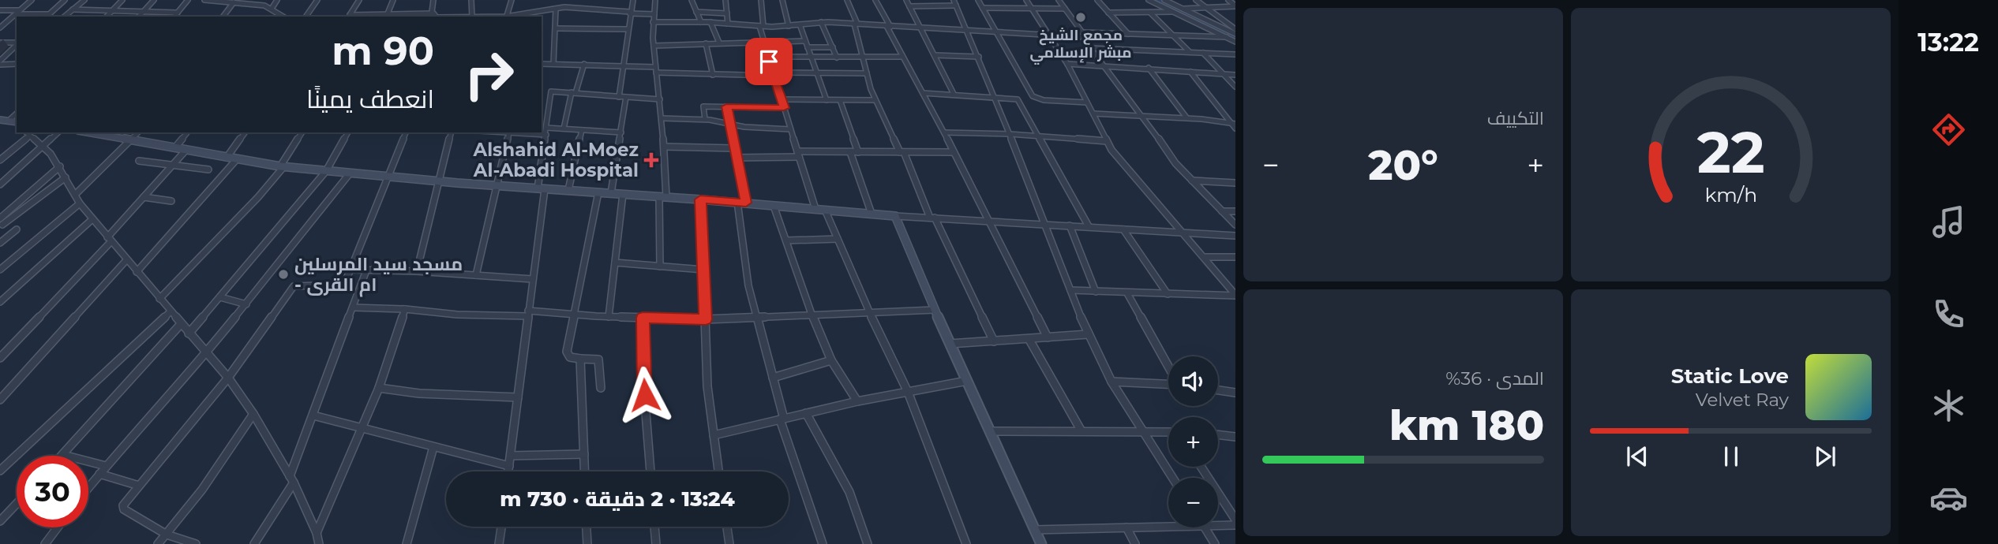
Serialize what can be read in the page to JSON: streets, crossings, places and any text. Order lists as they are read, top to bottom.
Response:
{
  "places": {
    "other": ["مجمع الشيخ مبشر الإسلامي", "مسجد سيد المرسلين - ام القرى"],
    "health": ["Alshahid Al-Moez Al-Abadi Hospital"]
  },
  "page": {
    "tabs": "13:22",
    "tile": [
      "التكييف",
      ["المدى · 36%", "180 km"]
    ],
    "turn": ["90 m", "انعطف يمينًا"],
    "heat": ["−", "20°", "+"],
    "song": ["Static Love", "Velvet Ray"],
    "map_buttons": ["+", "−"],
    "limit": "30",
    "trip": "13:24 · 2 دقيقة · 730 m",
    "gauge": ["22", "km/h"]
  }
}
